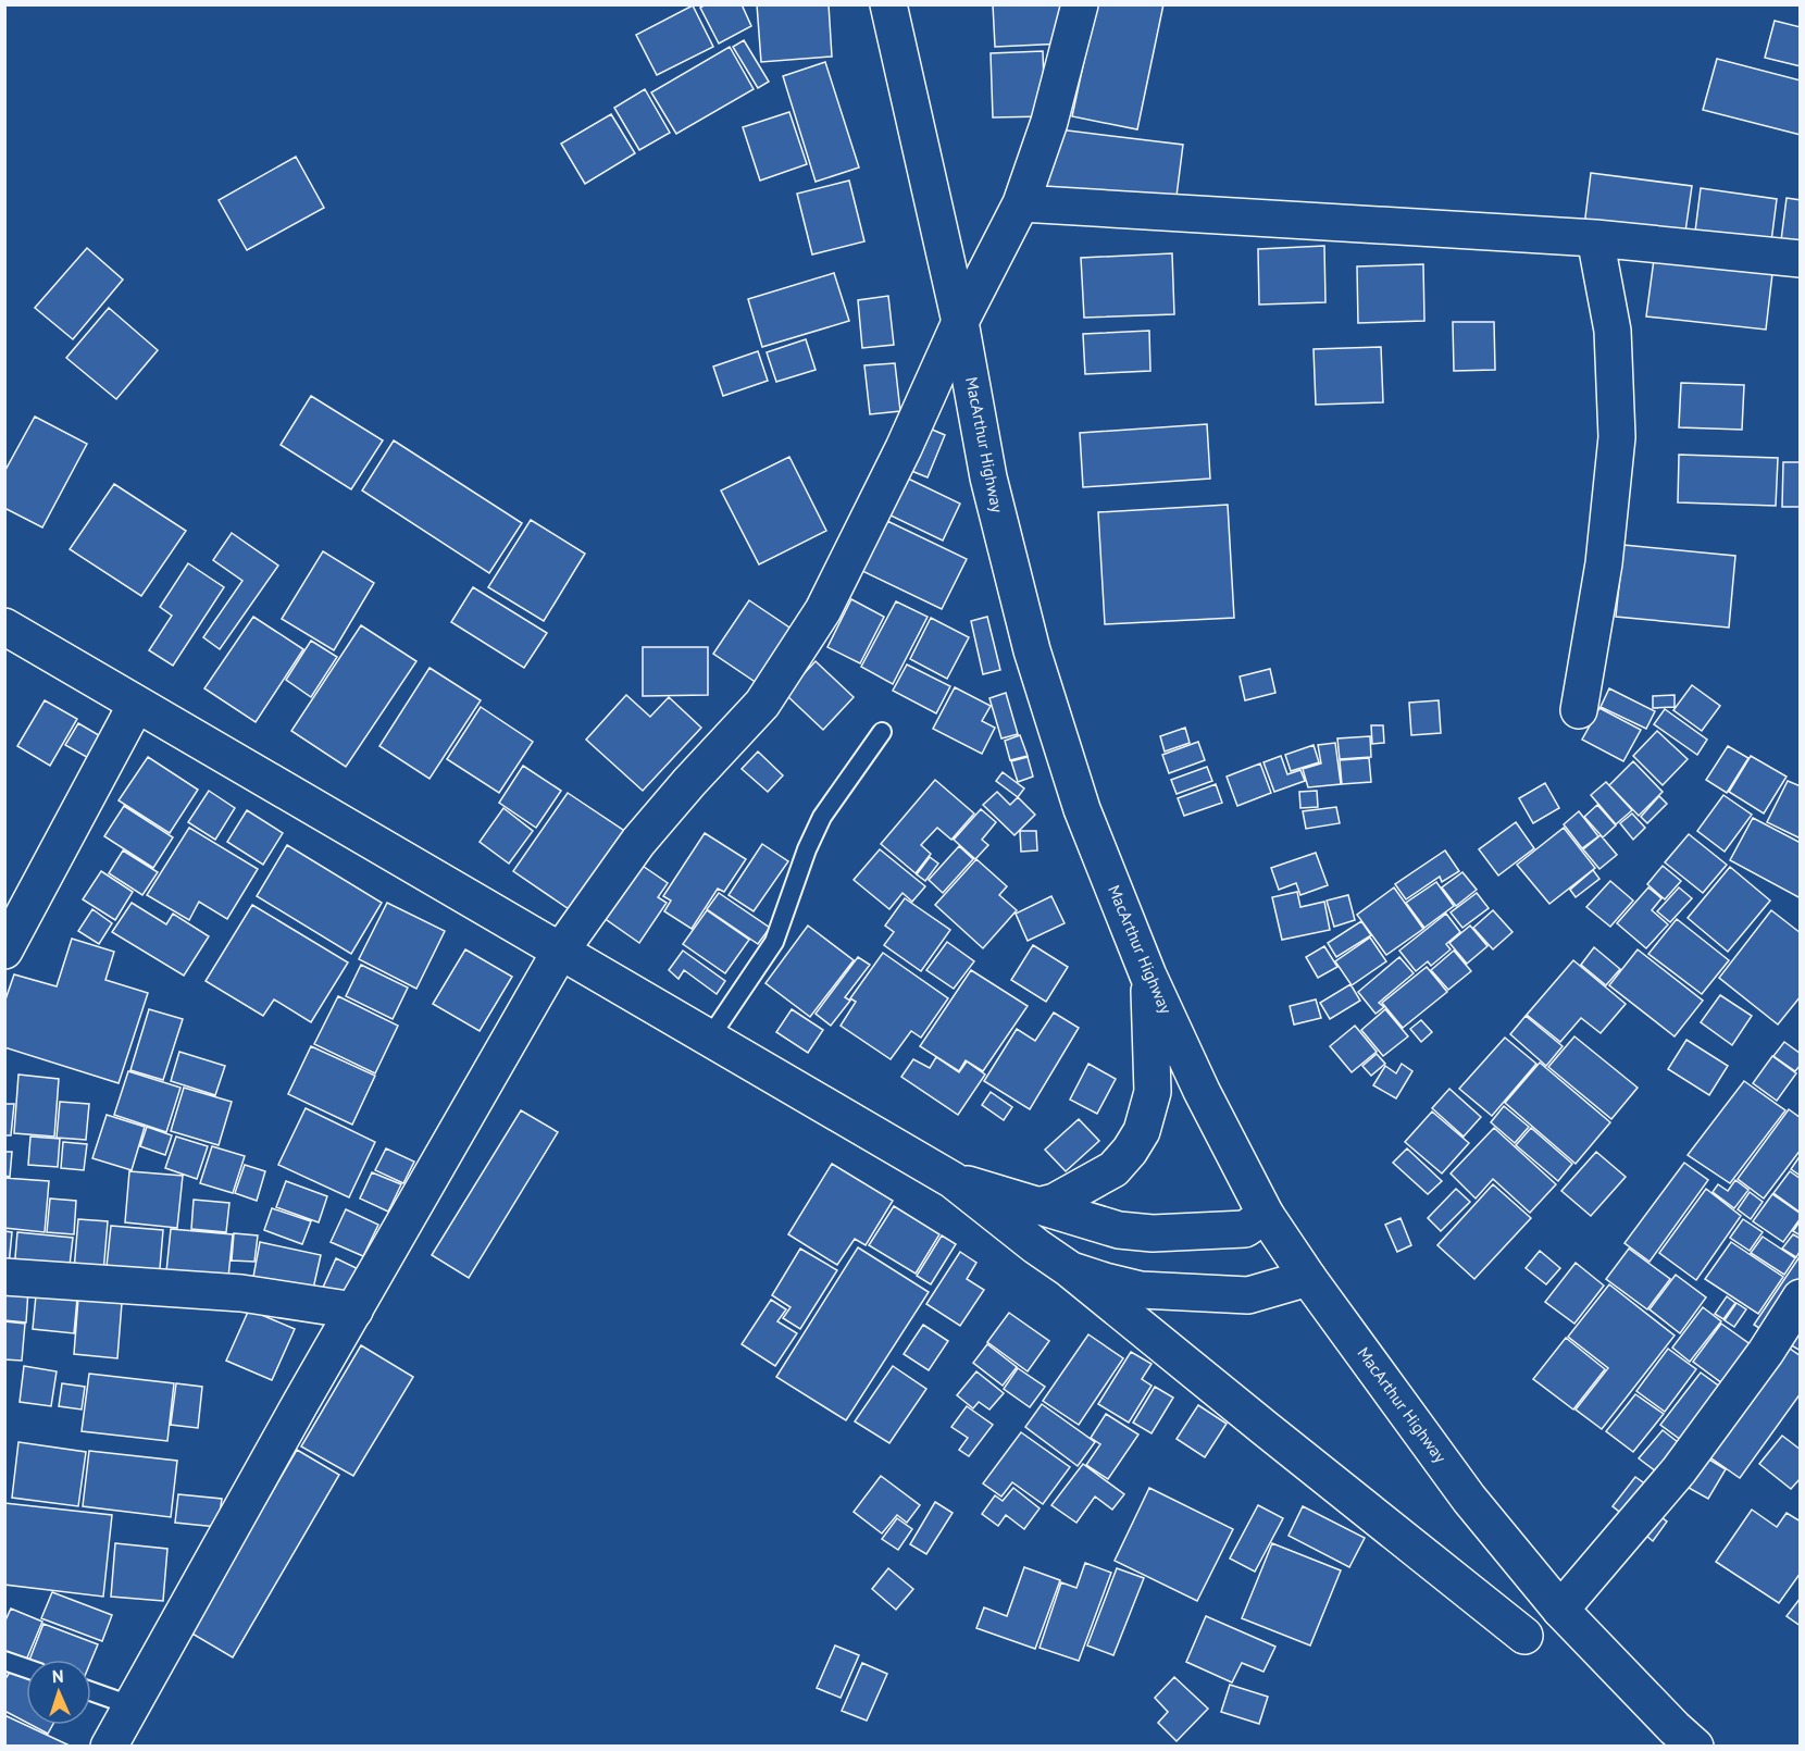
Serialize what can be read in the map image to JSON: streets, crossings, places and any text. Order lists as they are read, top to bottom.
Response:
{
  "streets": {
    "main road": ["MacArthur Highway"]
  },
  "north": "top"
}
